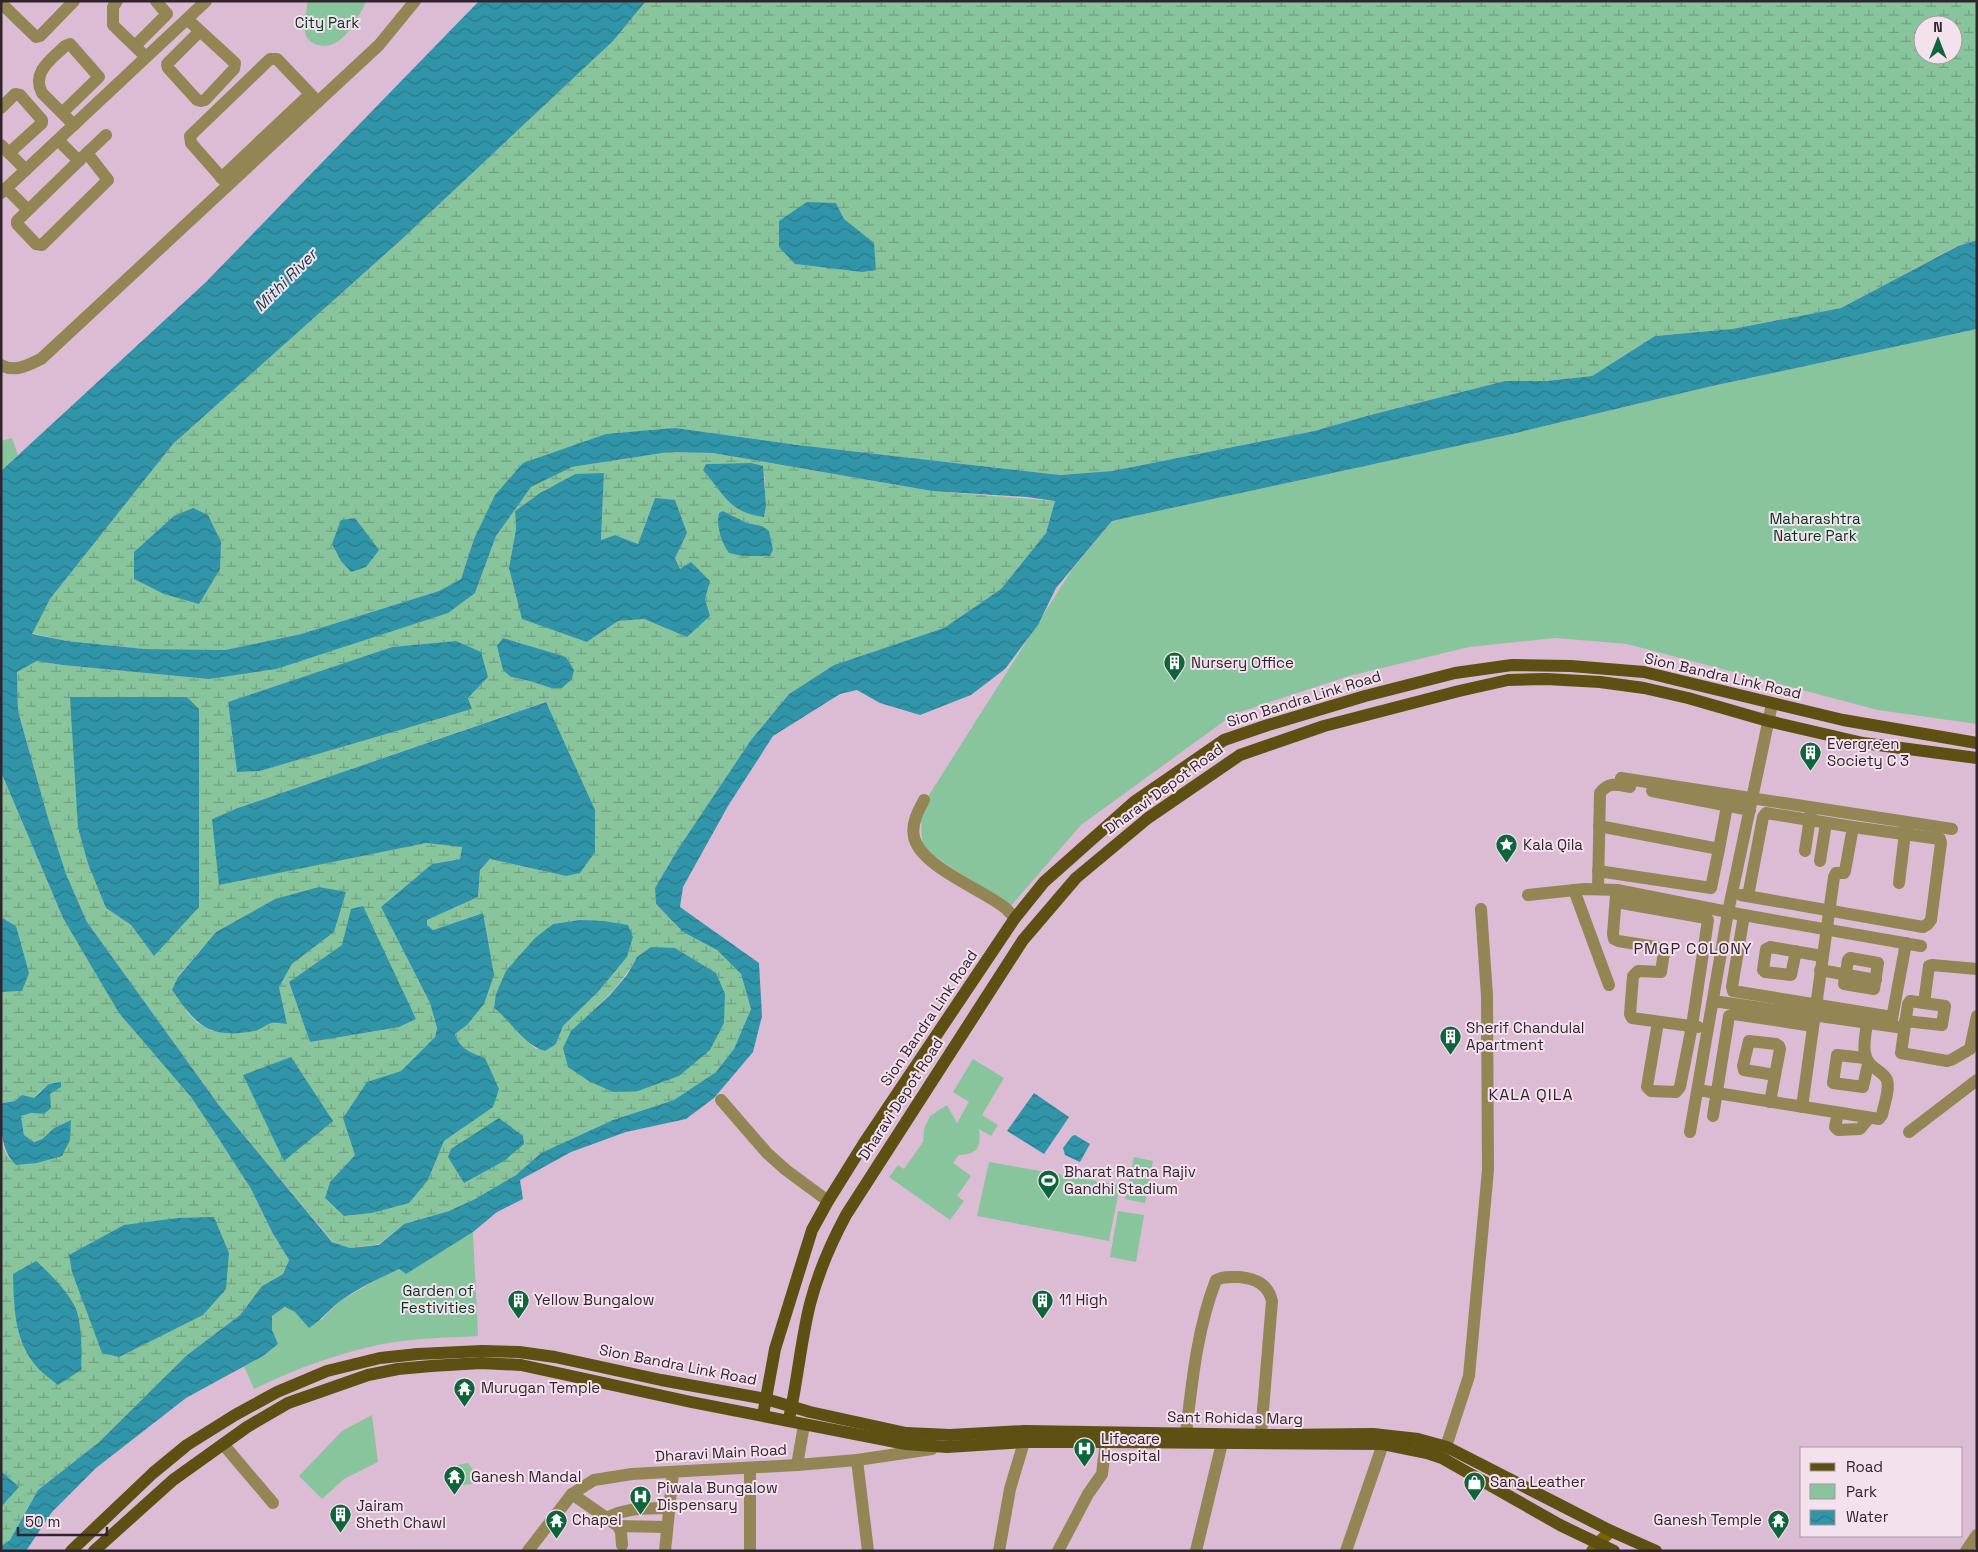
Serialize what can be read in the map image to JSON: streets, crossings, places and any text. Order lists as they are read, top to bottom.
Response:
{
  "streets": {
    "main road": ["Sion Bandra Link Road", "Dharavi Depot Road", "Sant Rohidas Marg"],
    "street": ["Dharavi Main Road"]
  },
  "crossings": [
    ["Sion Bandra Link Road", "Dharavi Depot Road"],
    ["Sion Bandra Link Road", "Sant Rohidas Marg"],
    ["Dharavi Depot Road", "Sant Rohidas Marg"],
    ["Sant Rohidas Marg", "Dharavi Main Road"]
  ],
  "districts": ["PMGP COLONY", "KALA QILA"],
  "water": ["Mithi River"],
  "parks": ["City Park", "Maharashtra Nature Park", "Garden of Festivities"],
  "places": {
    "building": [
      "Nursery Office",
      "Evergreen Society C 3",
      "Sherif Chandulal Apartment",
      "Yellow Bungalow",
      "11 High",
      "Jairam Sheth Chawl"
    ],
    "place": ["Kala Qila"],
    "sports": ["Bharat Ratna Rajiv Gandhi Stadium"],
    "temple": [
      "Murugan Temple",
      "Ganesh Mandal",
      "Chapel",
      "Ganesh Temple"
    ],
    "hospital": ["Lifecare Hospital", "Piwala Bungalow Dispensary"],
    "shop": ["Sana Leather"]
  },
  "legend": ["Road", "Park", "Water"],
  "scale_bar": "50 m",
  "north": "top"
}
